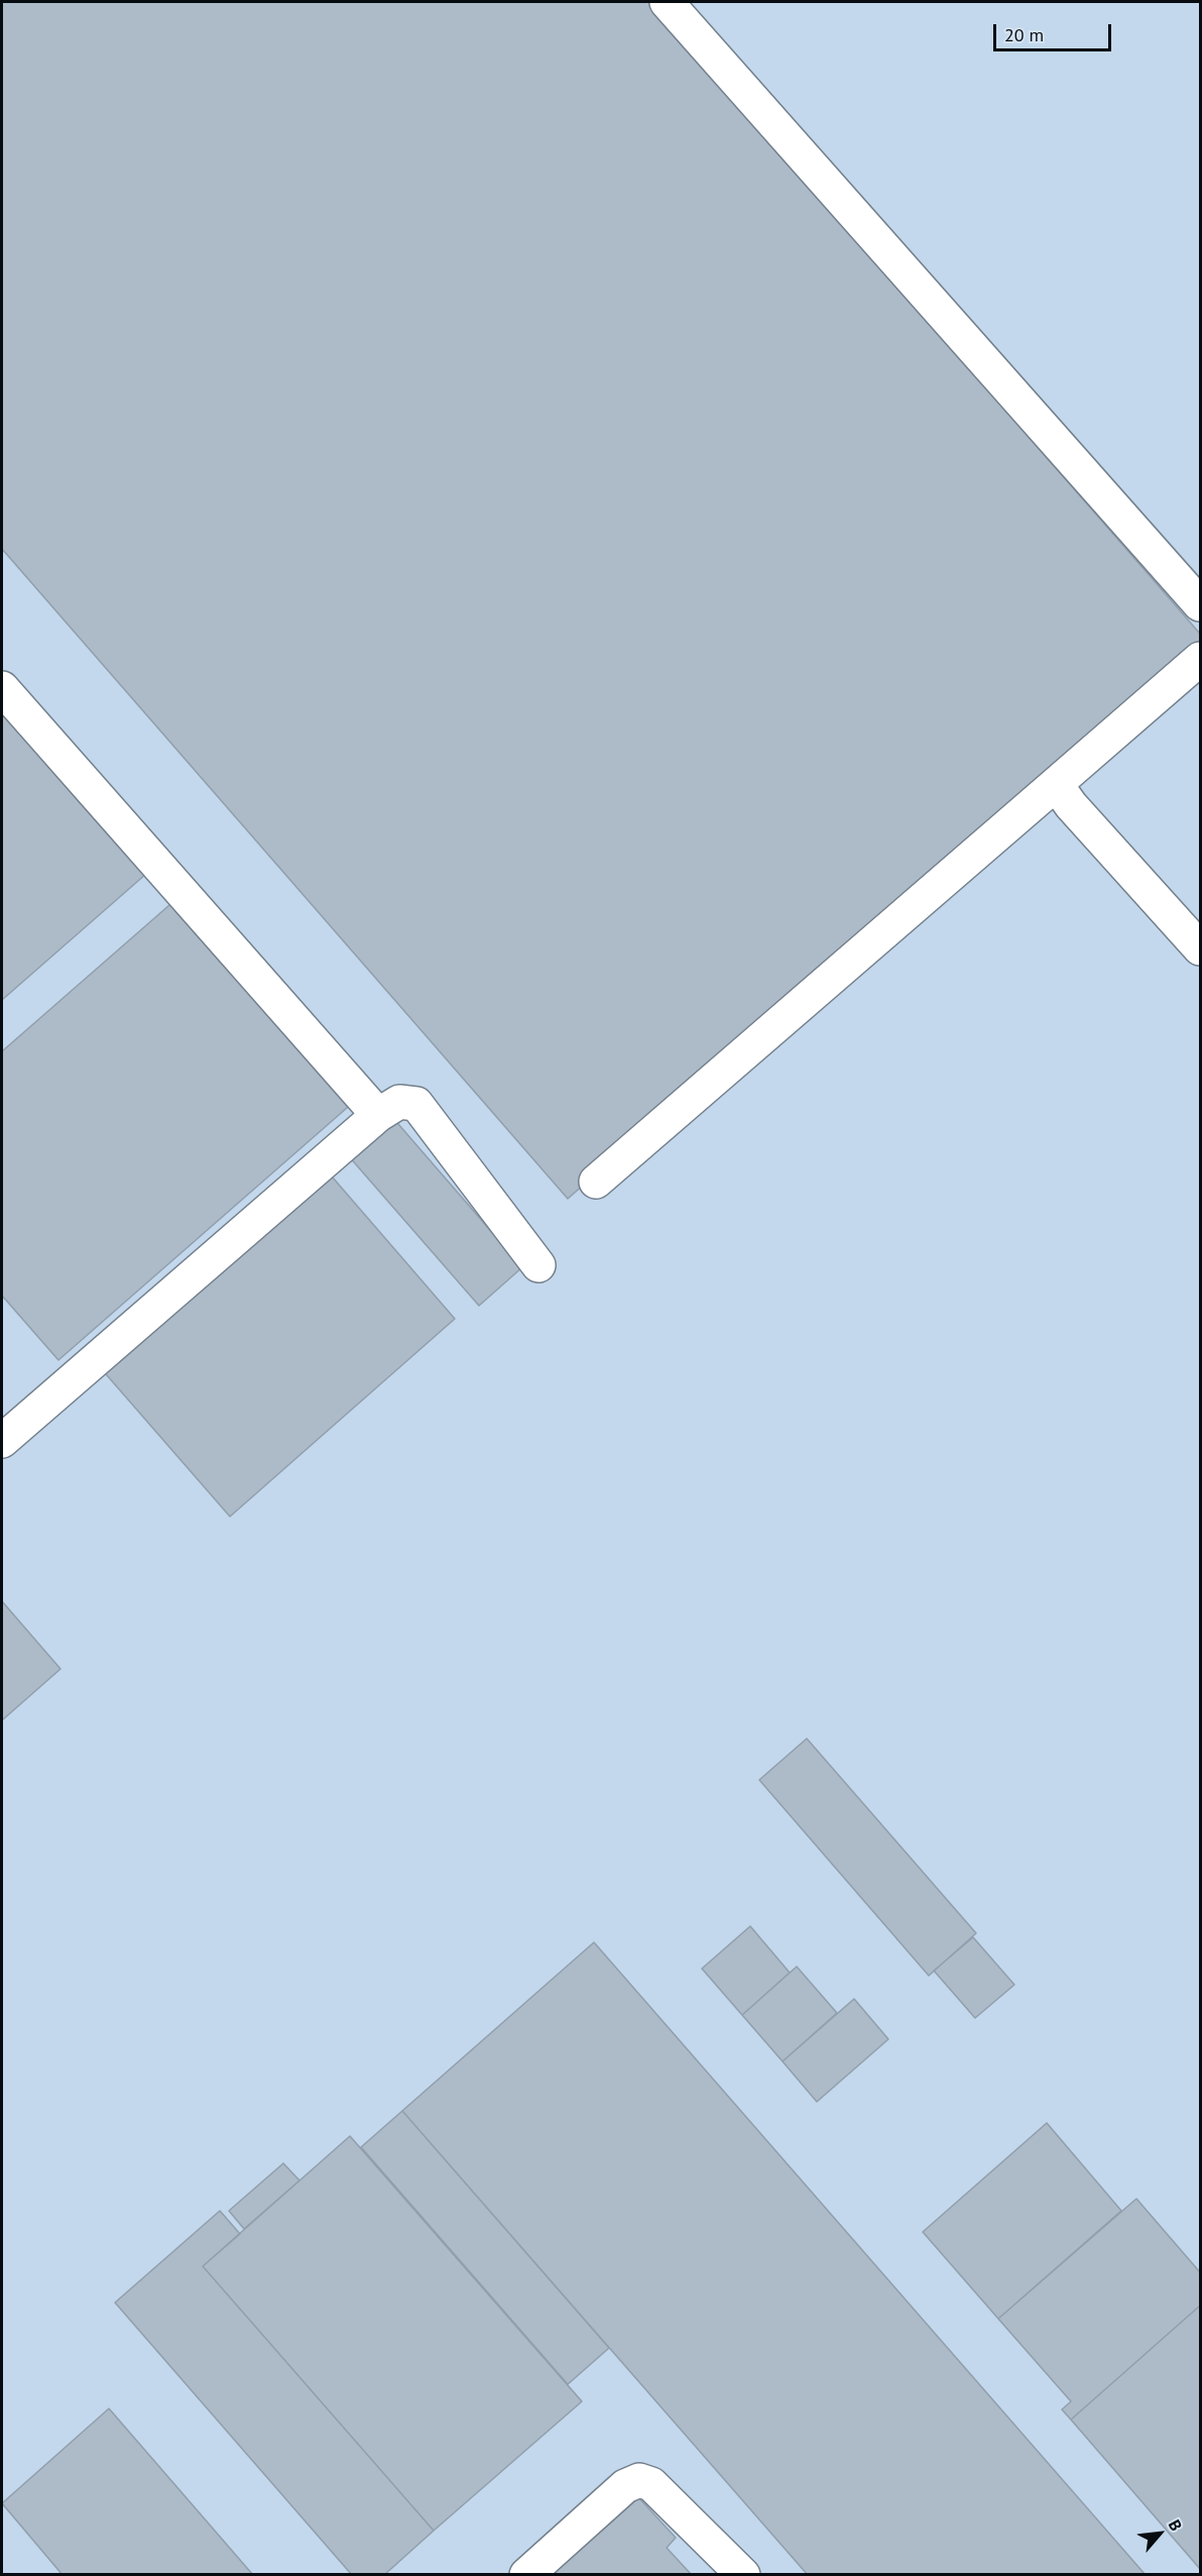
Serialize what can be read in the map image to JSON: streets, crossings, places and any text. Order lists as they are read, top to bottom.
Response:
{
  "scale_bar": "20 m",
  "north": "top right"
}
